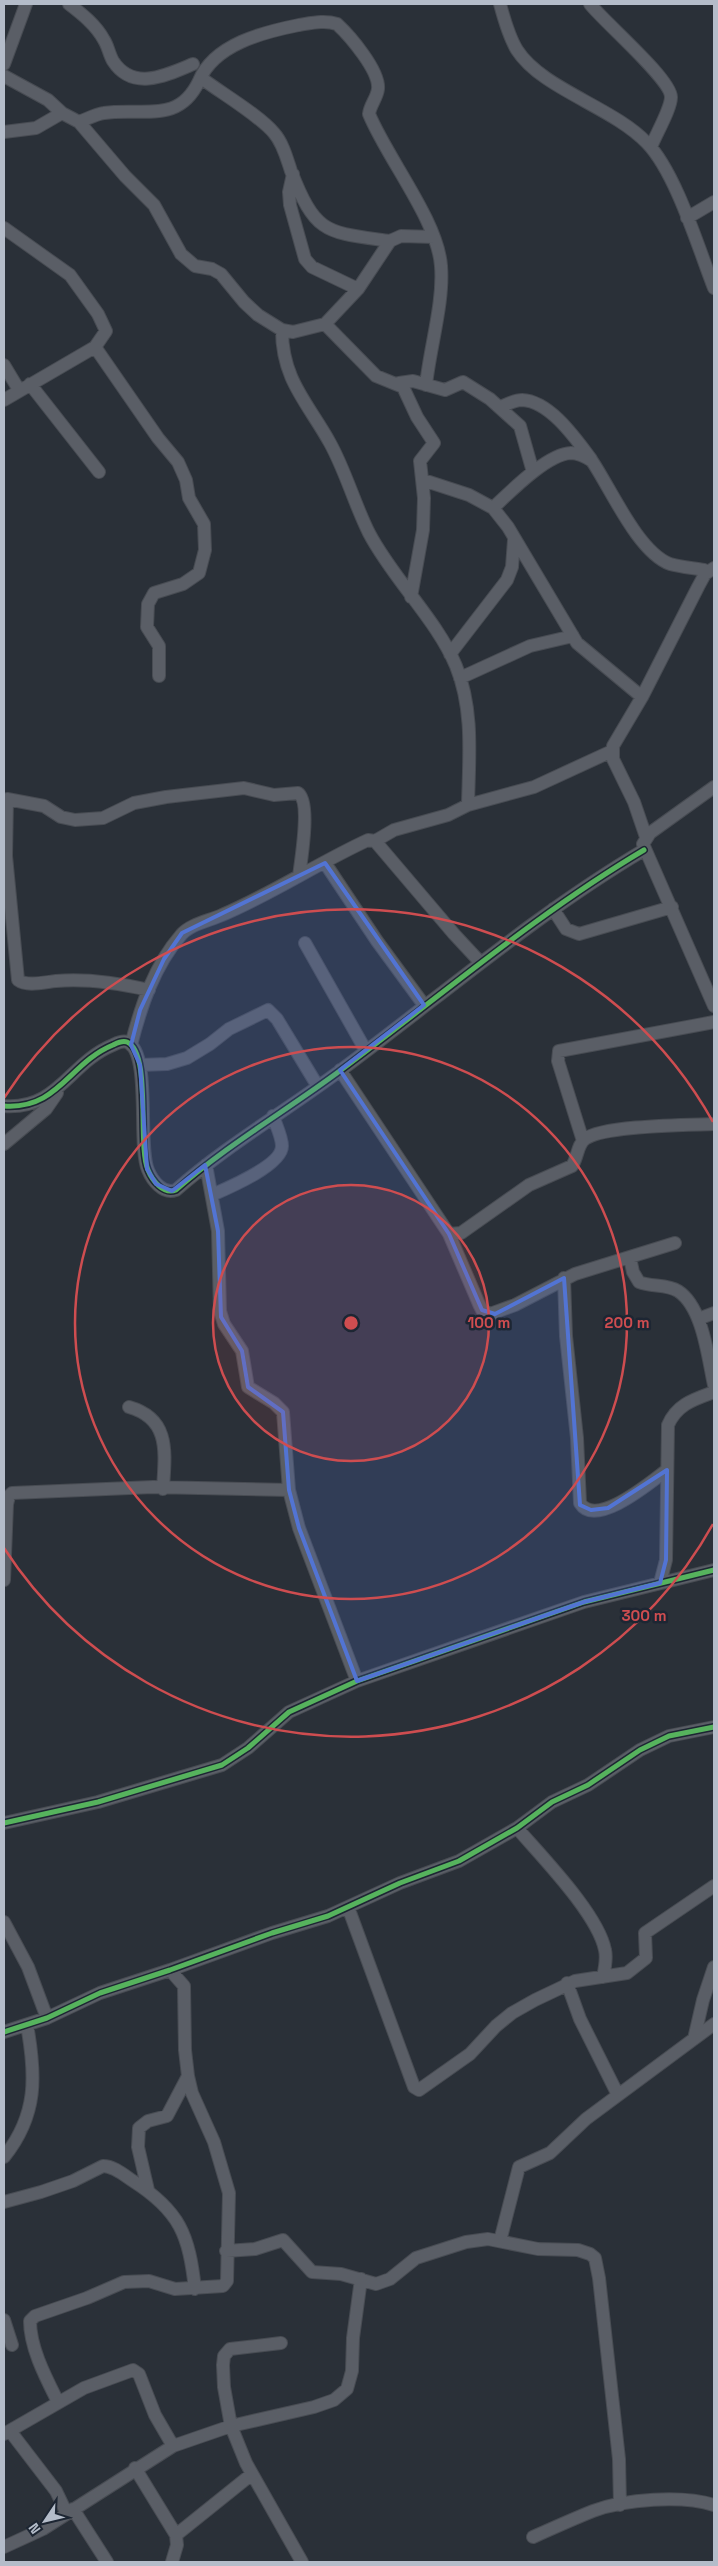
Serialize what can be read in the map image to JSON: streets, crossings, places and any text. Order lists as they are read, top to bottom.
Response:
{
  "north": "bottom left",
  "rings": ["100 m", "200 m", "300 m"]
}
